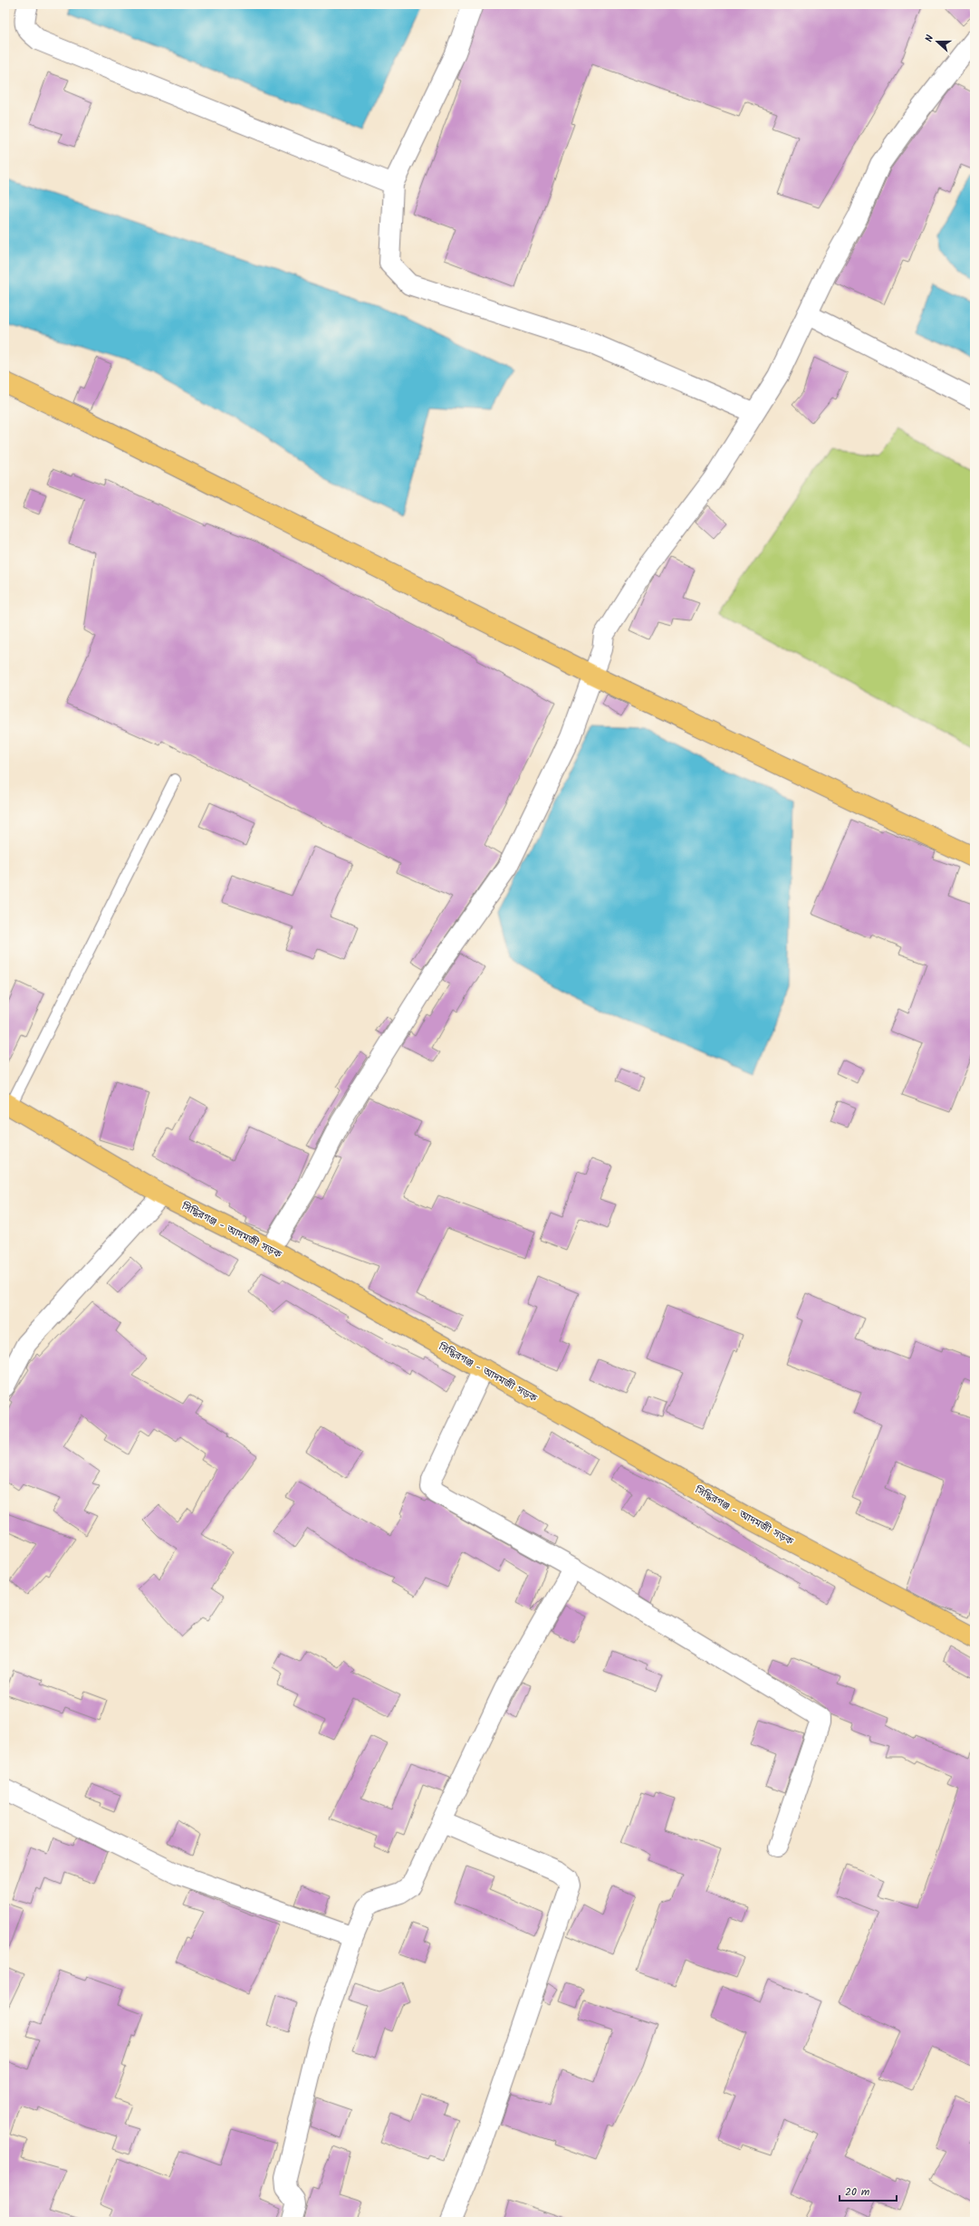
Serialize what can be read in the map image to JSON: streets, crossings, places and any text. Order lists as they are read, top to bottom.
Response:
{
  "streets": {
    "main road": ["সিদ্ধিরগঞ্জ - আদমজী সড়ক"]
  },
  "scale_bar": "20 m",
  "north": "left"
}
